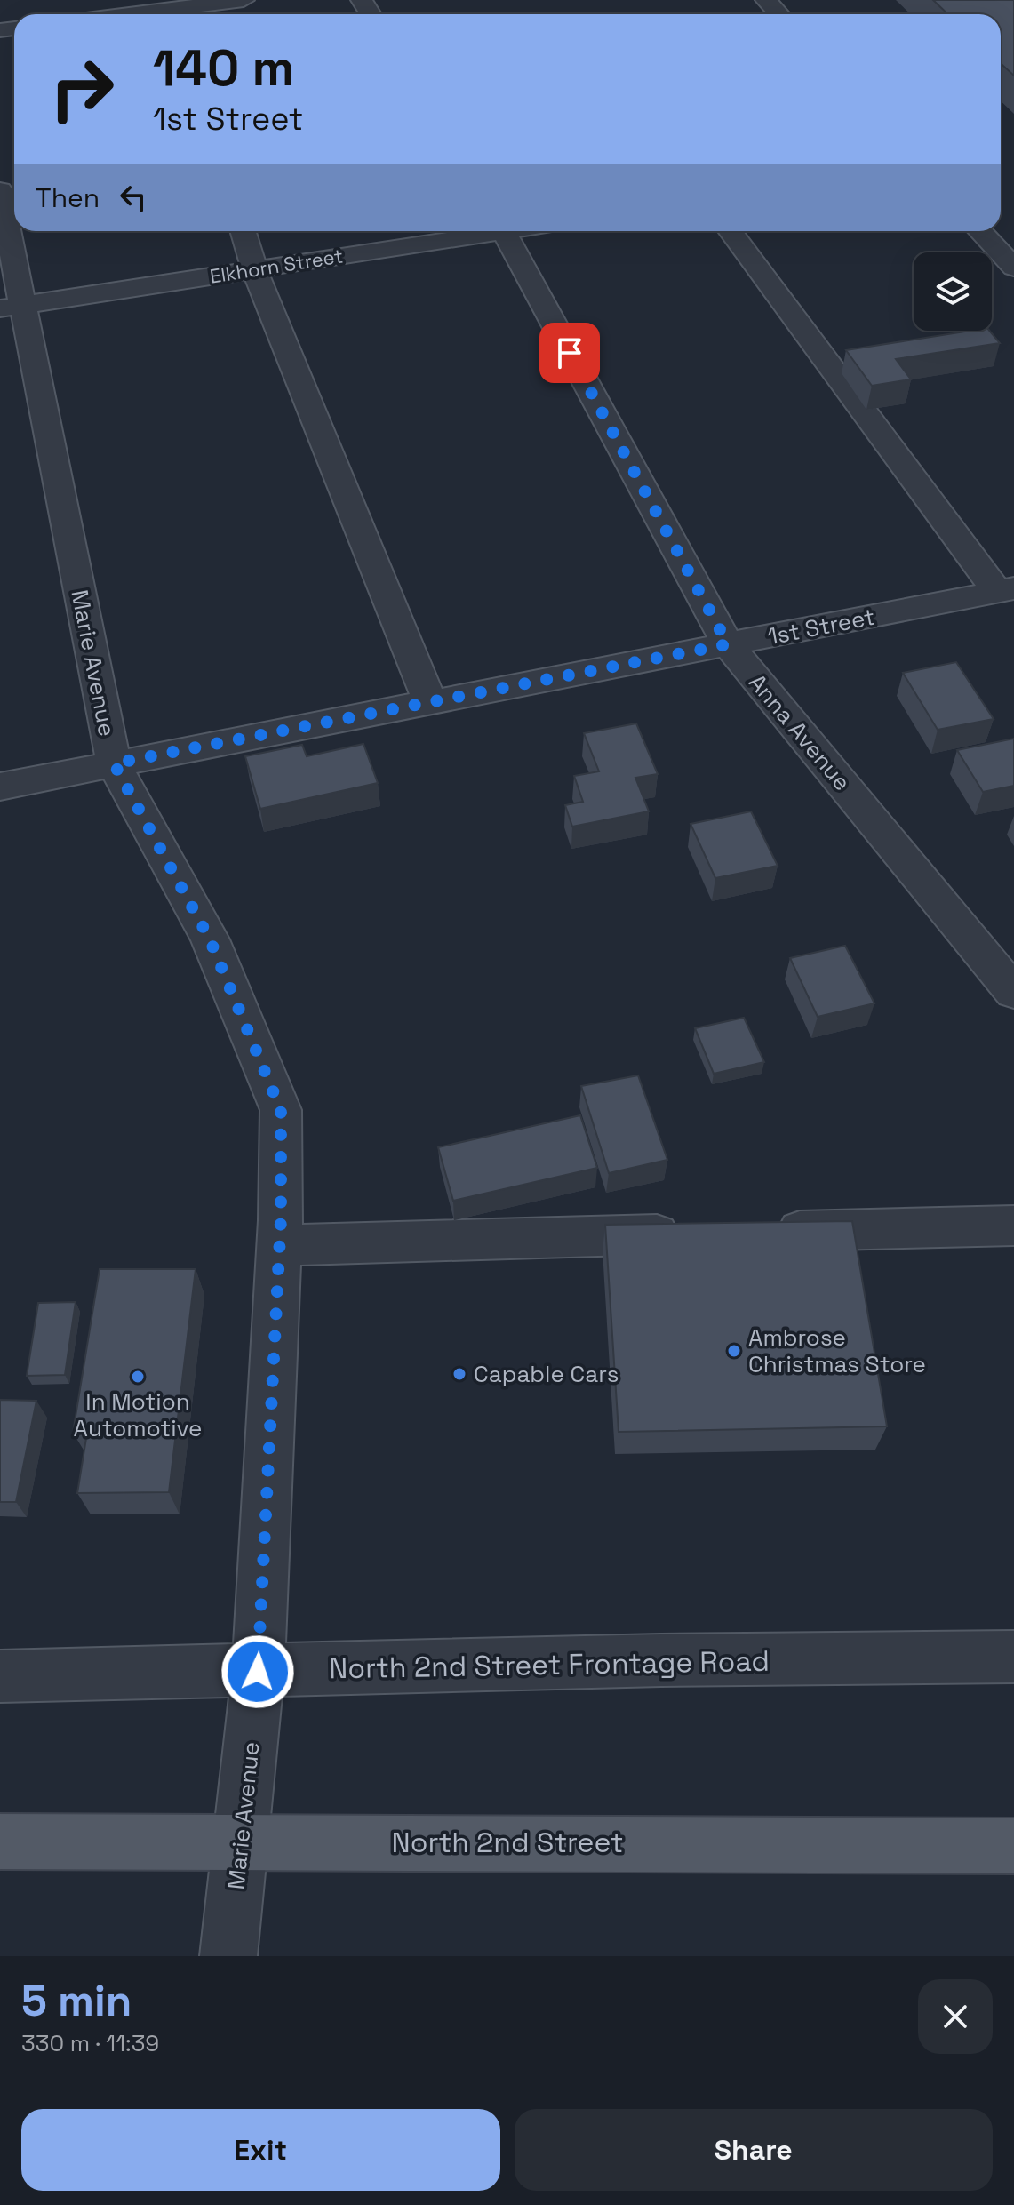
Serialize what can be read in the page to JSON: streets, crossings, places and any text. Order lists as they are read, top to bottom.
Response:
{
  "streets": {
    "main road": ["North 2nd Street"],
    "street": [
      "Elkhorn Street",
      "1st Street",
      "Marie Avenue",
      "Anna Avenue",
      "North 2nd Street Frontage Road"
    ]
  },
  "crossings": [
    ["Elkhorn Street", "Marie Avenue"],
    ["1st Street", "Marie Avenue"],
    ["1st Street", "Anna Avenue"],
    ["Marie Avenue", "North 2nd Street Frontage Road"],
    ["Marie Avenue", "North 2nd Street"]
  ],
  "places": ["Ambrose Christmas Store", "Capable Cars", "In Motion Automotive"],
  "page": {
    "turn": ["140 m", "1st Street"],
    "then": "Then",
    "heading": ["5 min", "330 m · 11:39"],
    "buttons": ["Exit", "Share"]
  }
}
